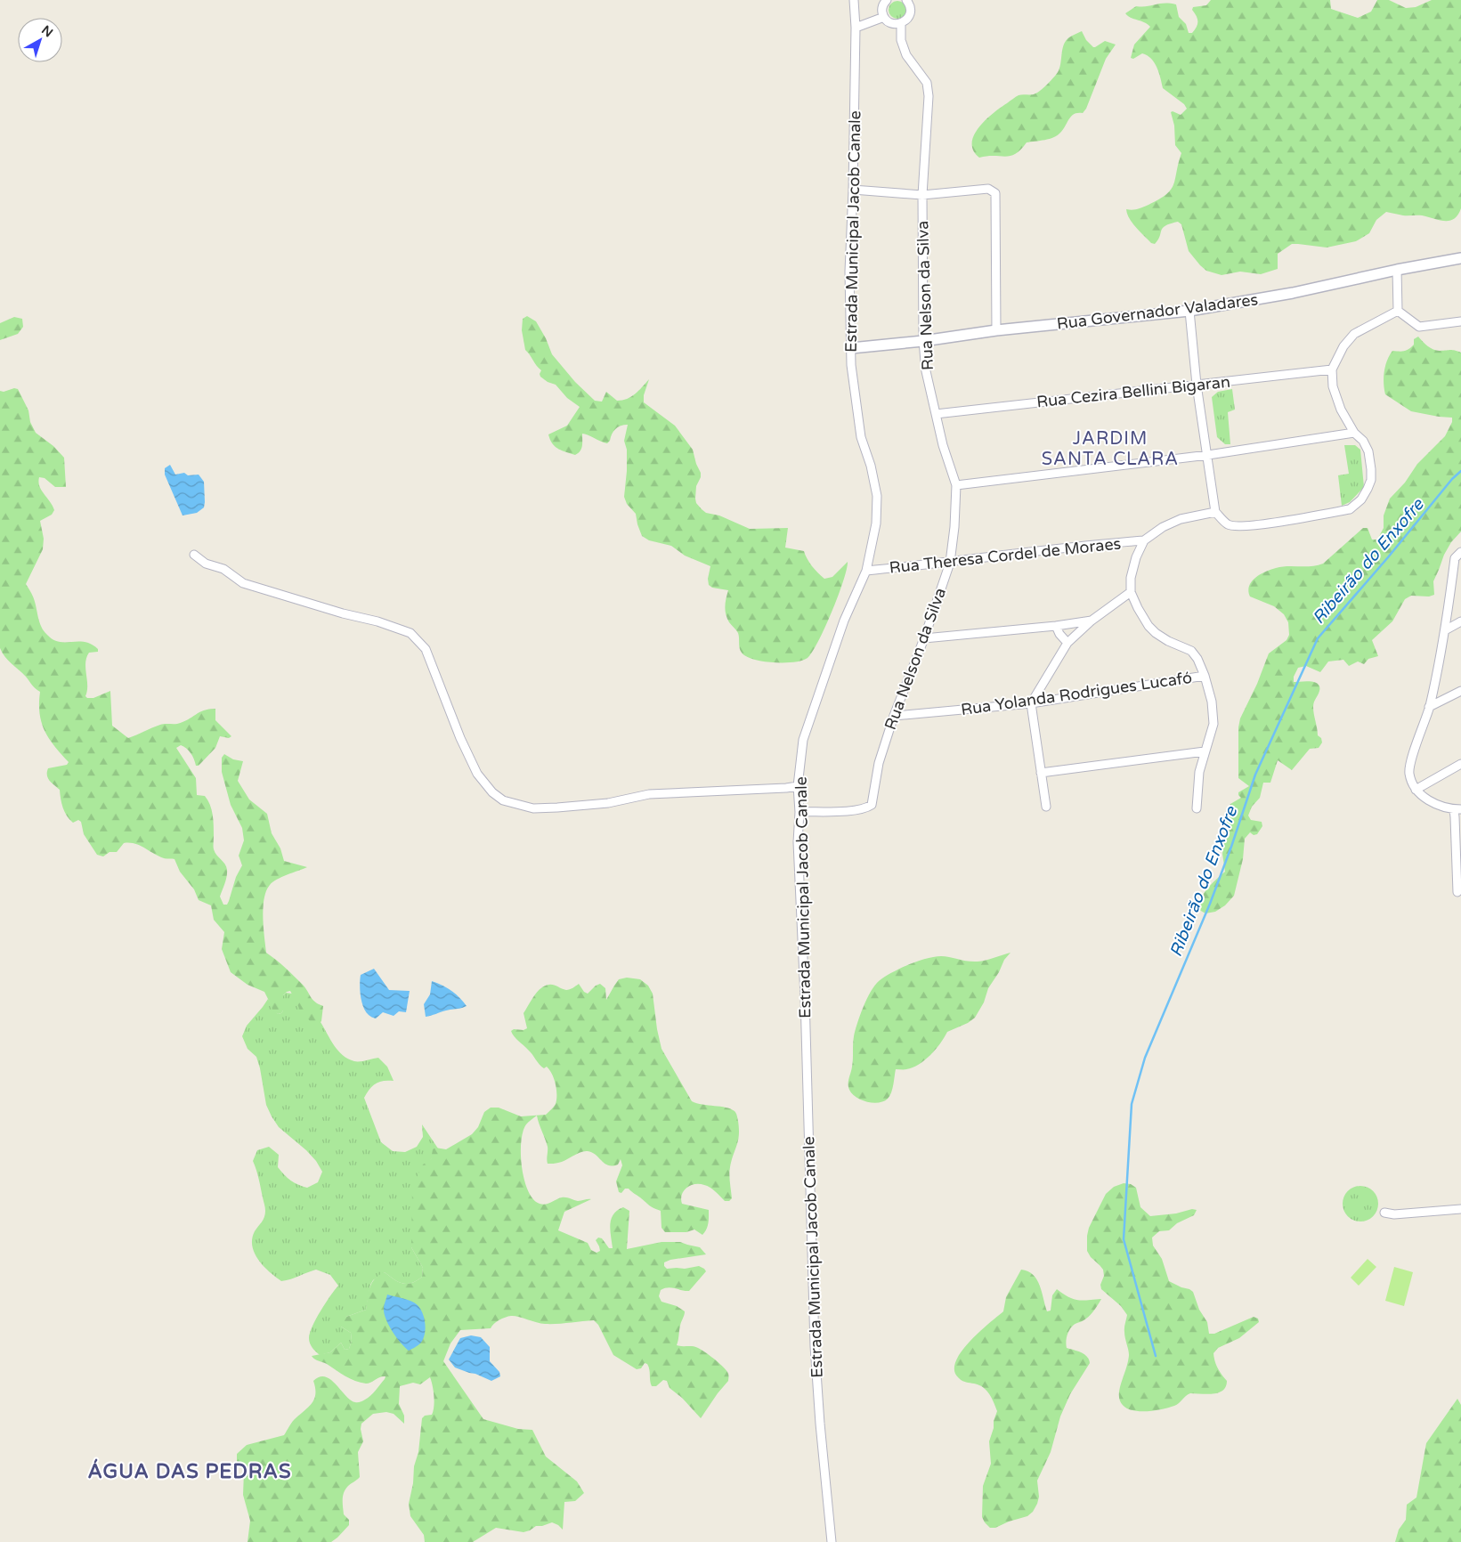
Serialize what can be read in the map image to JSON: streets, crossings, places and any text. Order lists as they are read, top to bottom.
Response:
{
  "streets": {
    "street": [
      "Estrada Municipal Jacob Canale",
      "Rua Nelson da Silva",
      "Rua Governador Valadares",
      "Rua Cezira Bellini Bigaran",
      "Rua Theresa Cordel de Moraes",
      "Rua Yolanda Rodrigues Lucafó"
    ]
  },
  "crossings": [
    ["Estrada Municipal Jacob Canale", "Rua Nelson da Silva"],
    ["Estrada Municipal Jacob Canale", "Rua Governador Valadares"],
    ["Estrada Municipal Jacob Canale", "Rua Theresa Cordel de Moraes"],
    ["Rua Nelson da Silva", "Rua Governador Valadares"],
    ["Rua Nelson da Silva", "Rua Cezira Bellini Bigaran"],
    ["Rua Nelson da Silva", "Rua Theresa Cordel de Moraes"],
    ["Rua Nelson da Silva", "Rua Yolanda Rodrigues Lucafó"]
  ],
  "districts": ["JARDIM SANTA CLARA", "ÁGUA DAS PEDRAS"],
  "water": ["Ribeirão do Enxofre"],
  "north": "top right"
}
